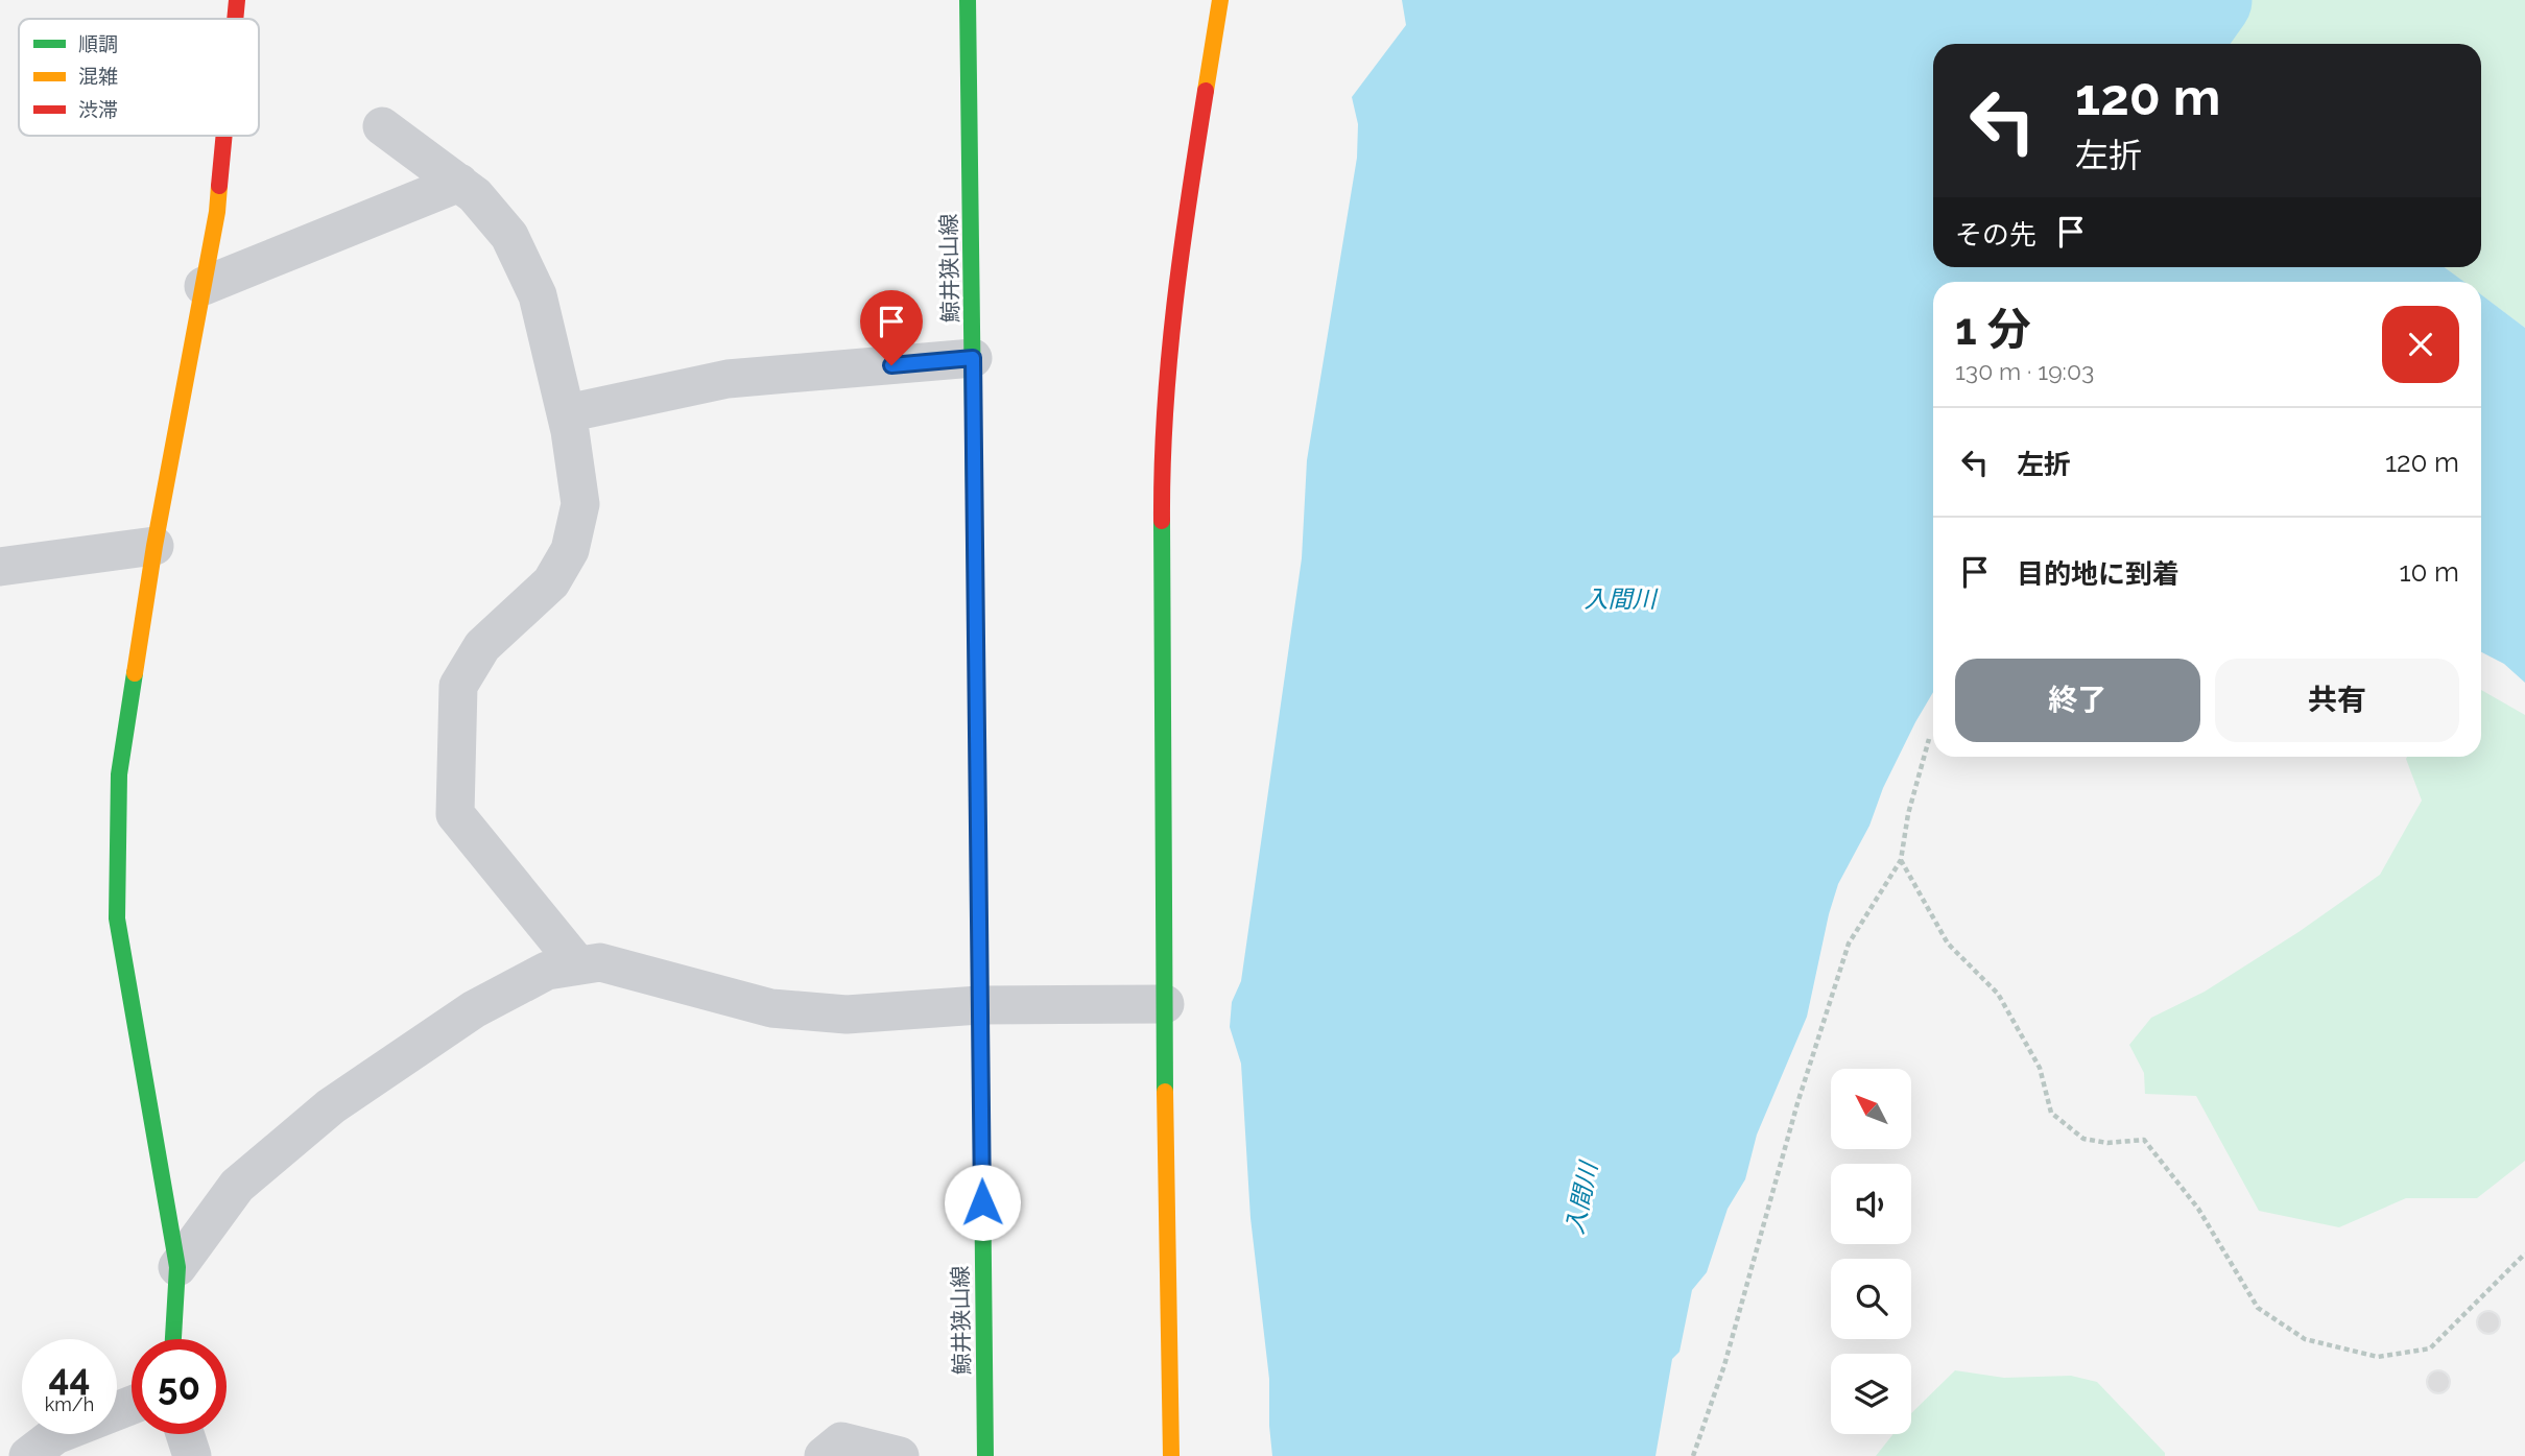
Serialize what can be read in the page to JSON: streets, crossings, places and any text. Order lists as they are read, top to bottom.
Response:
{
  "streets": {
    "street": ["鯨井狭山線"]
  },
  "water": ["入間川"],
  "legend": ["順調", "混雑", "渋滞"],
  "north": "top left",
  "page": {
    "turn": ["120 m", "左折"],
    "then": "その先",
    "heading": ["1 分", "130 m · 19:03"],
    "list": [
      {
        "name": "左折",
        "value": "120 m"
      },
      {
        "name": "目的地に到着",
        "value": "10 m"
      }
    ],
    "buttons": ["終了", "共有"],
    "speed": "44 km/h",
    "limit": "50"
  }
}
